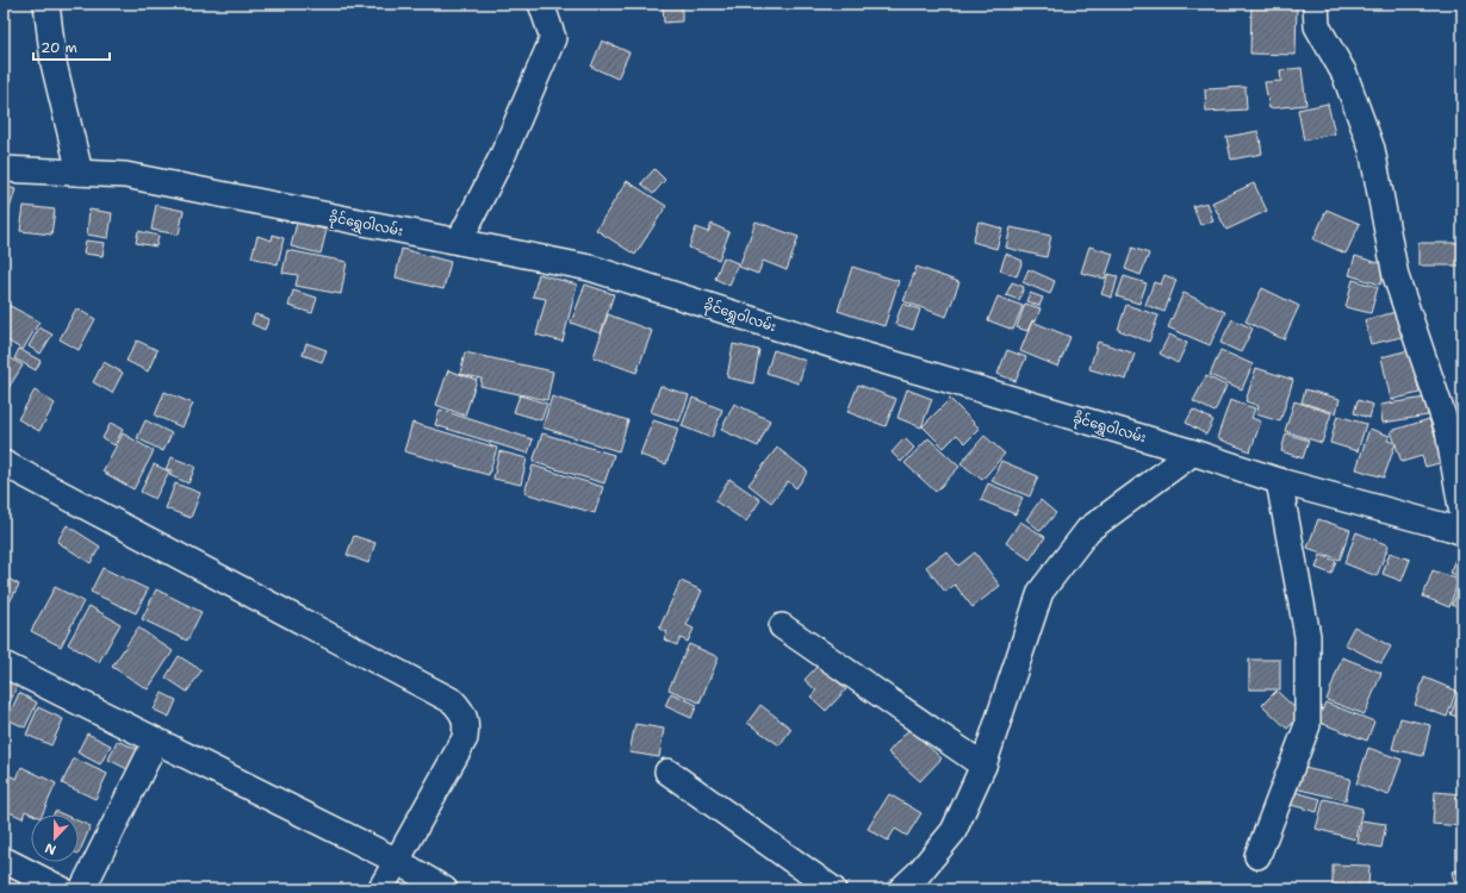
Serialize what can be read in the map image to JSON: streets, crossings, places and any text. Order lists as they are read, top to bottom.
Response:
{
  "streets": {
    "street": ["ခိုင်ရွှေဝါလမ်း"]
  },
  "scale_bar": "20 m",
  "north": "bottom"
}
